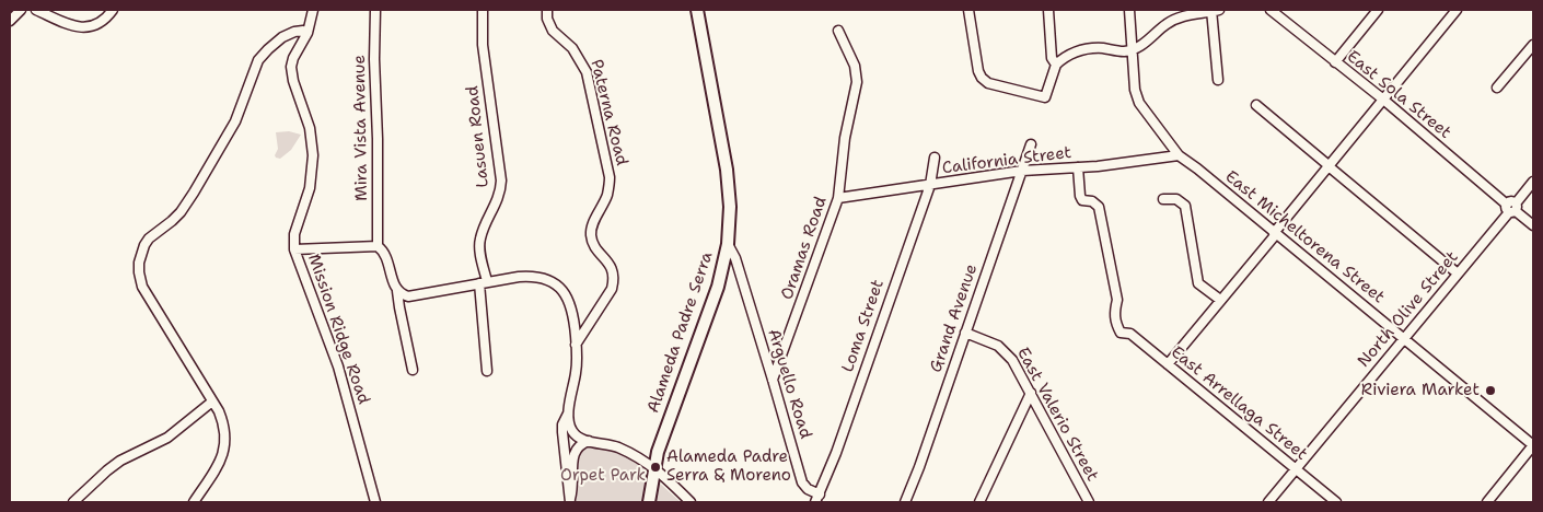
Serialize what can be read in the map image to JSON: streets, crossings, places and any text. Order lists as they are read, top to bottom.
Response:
{
  "streets": {
    "street": [
      "East Sola Street",
      "Paterna Road",
      "Mira Vista Avenue",
      "Lasuen Road",
      "California Street",
      "East Micheltorena Street",
      "Oramas Road",
      "North Olive Street",
      "Grand Avenue",
      "Loma Street",
      "Mission Ridge Road",
      "Alameda Padre Serra",
      "Arguello Road",
      "East Arrellaga Street",
      "East Valerio Street"
    ]
  },
  "crossings": [
    ["East Sola Street", "North Olive Street"],
    ["California Street", "East Micheltorena Street"],
    ["California Street", "Oramas Road"],
    ["California Street", "Grand Avenue"],
    ["California Street", "Loma Street"],
    ["California Street", "East Arrellaga Street"],
    ["East Micheltorena Street", "North Olive Street"],
    ["Oramas Road", "Arguello Road"],
    ["North Olive Street", "East Arrellaga Street"],
    ["Grand Avenue", "East Valerio Street"],
    ["Loma Street", "Arguello Road"],
    ["Alameda Padre Serra", "Arguello Road"]
  ],
  "parks": ["Orpet Park"],
  "places": ["Riviera Market", "Alameda Padre Serra & Moreno"]
}
